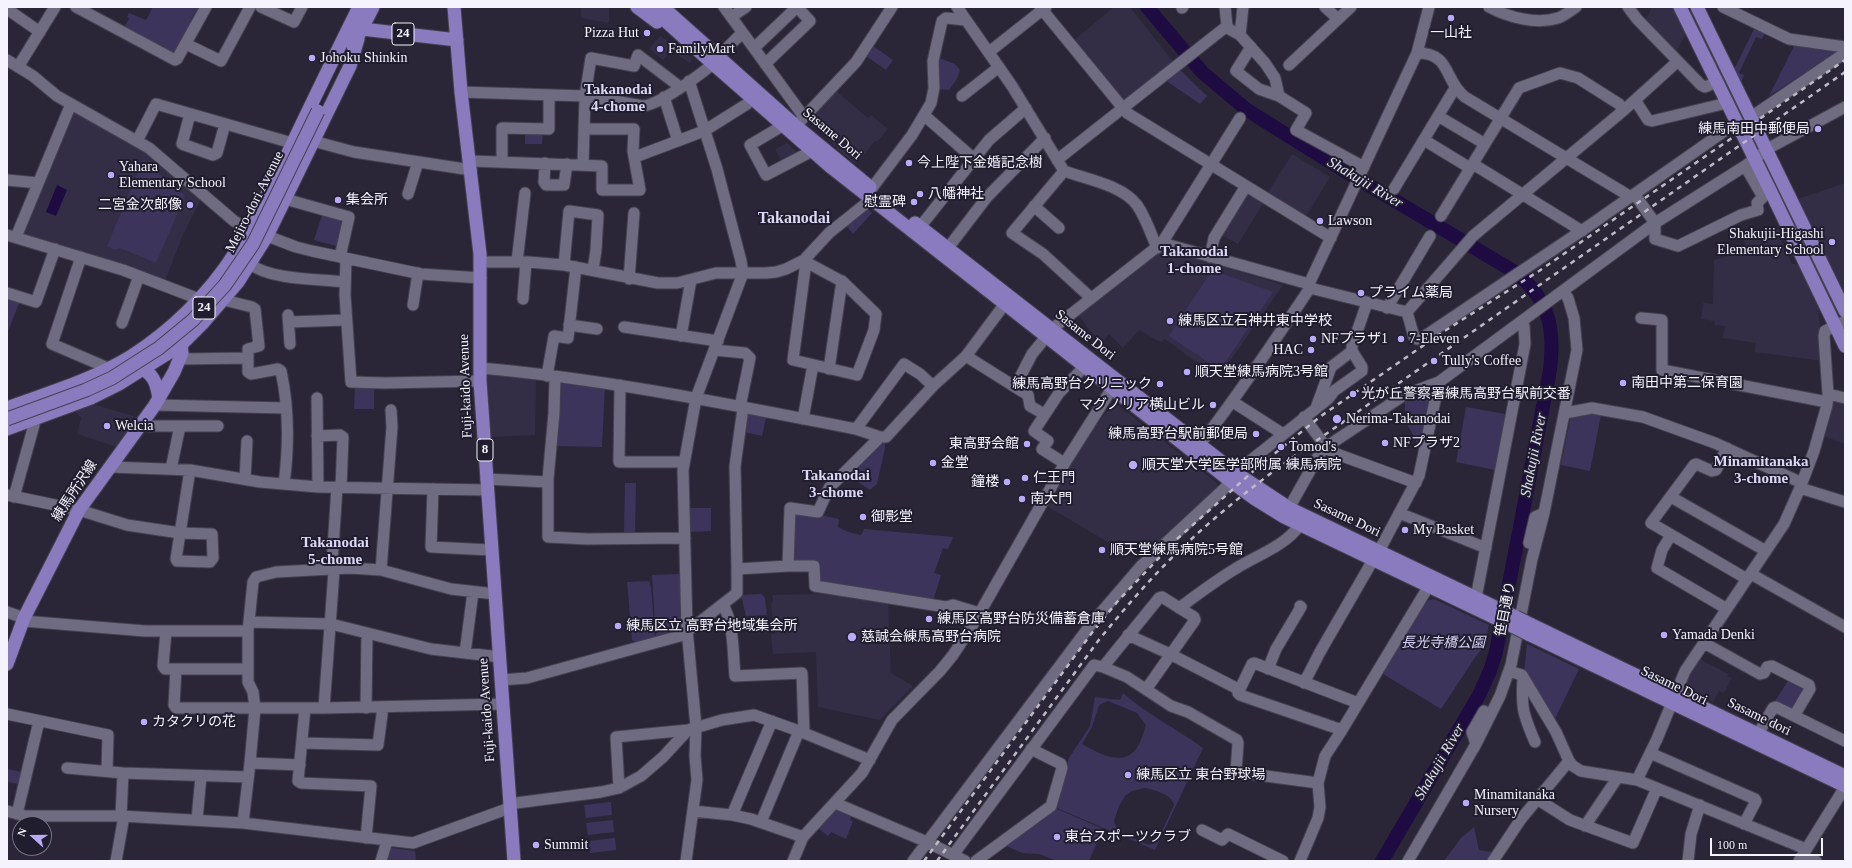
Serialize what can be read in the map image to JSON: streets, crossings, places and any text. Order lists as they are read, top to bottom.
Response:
{
  "streets": {
    "main road": [
      "24",
      "Sasame Dori",
      "Mejiro-dori Avenue",
      "Fuji-kaido Avenue",
      "8",
      "練馬所沢線",
      "笹目通り",
      "Sasame dori"
    ]
  },
  "crossings": [
    ["24", "Mejiro-dori Avenue"],
    ["24", "Fuji-kaido Avenue"],
    ["24", "練馬所沢線"],
    ["Sasame Dori", "笹目通り"],
    ["Sasame Dori", "Sasame dori"]
  ],
  "districts": [
    "Takanodai 4-chome",
    "Takanodai",
    "Takanodai 1-chome",
    "Minamitanaka 3-chome",
    "Takanodai 3-chome",
    "Takanodai 5-chome"
  ],
  "water": ["Shakujii River"],
  "parks": ["長光寺橋公園"],
  "places": [
    "一山社",
    "Pizza Hut",
    "FamilyMart",
    "Johoku Shinkin",
    "練馬南田中郵便局",
    "今上陛下金婚記念樹",
    "Yahara Elementary School",
    "八幡神社",
    "集会所",
    "慰霊碑",
    "二宮金次郎像",
    "Lawson",
    "Shakujii-Higashi Elementary School",
    "プライム薬局",
    "練馬区立石神井東中学校",
    "NFプラザ1",
    "7-Eleven",
    "HAC",
    "Tully's Coffee",
    "順天堂練馬病院3号館",
    "南田中第二保育園",
    "練馬高野台クリニック",
    "光が丘警察署練馬高野台駅前交番",
    "マグノリア横山ビル",
    "Nerima-Takanodai",
    "Welcia",
    "練馬高野台駅前郵便局",
    "NFプラザ2",
    "東高野会館",
    "Tomod's",
    "金堂",
    "順天堂大学医学部附属 練馬病院",
    "仁王門",
    "鐘楼",
    "南大門",
    "御影堂",
    "My Basket",
    "順天堂練馬病院5号館",
    "練馬区高野台防災備蓄倉庫",
    "練馬区立 高野台地域集会所",
    "Yamada Denki",
    "慈誠会練馬高野台病院",
    "カタクリの花",
    "練馬区立 東台野球場",
    "Minamitanaka Nursery",
    "東台スポーツクラブ",
    "Summit"
  ],
  "scale_bar": "100 m",
  "north": "left"
}
